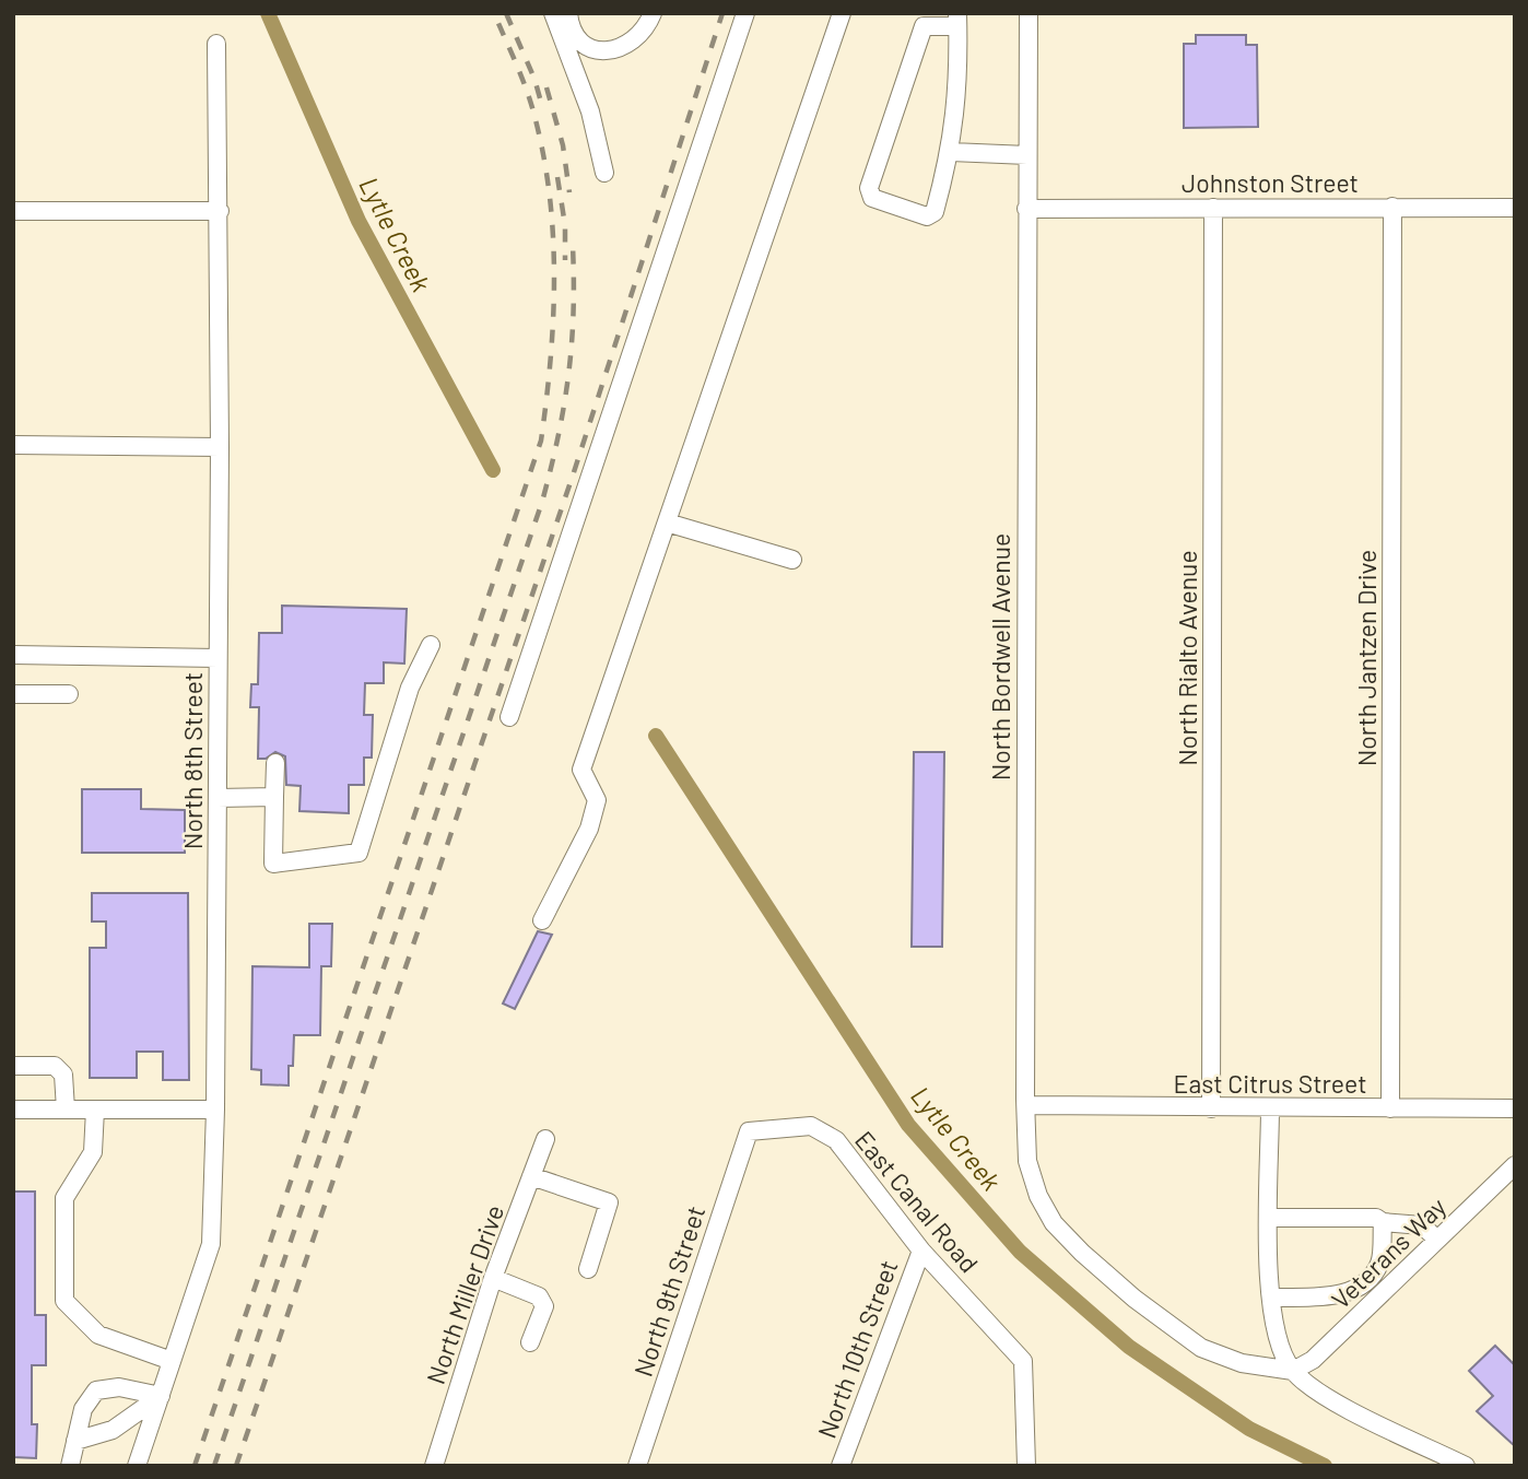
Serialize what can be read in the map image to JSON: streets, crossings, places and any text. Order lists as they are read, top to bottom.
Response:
{
  "streets": {
    "street": [
      "Johnston Street",
      "North Bordwell Avenue",
      "North Rialto Avenue",
      "North Jantzen Drive",
      "North 8th Street",
      "East Citrus Street",
      "East Canal Road",
      "Veterans Way",
      "North 9th Street",
      "North Miller Drive",
      "North 10th Street"
    ]
  },
  "crossings": [
    ["Johnston Street", "North Bordwell Avenue"],
    ["Johnston Street", "North Rialto Avenue"],
    ["Johnston Street", "North Jantzen Drive"],
    ["North Bordwell Avenue", "East Citrus Street"],
    ["North Bordwell Avenue", "Veterans Way"],
    ["North Rialto Avenue", "East Citrus Street"],
    ["North Jantzen Drive", "East Citrus Street"],
    ["East Canal Road", "North 9th Street"],
    ["East Canal Road", "North 10th Street"]
  ],
  "water": ["Lytle Creek"]
}
